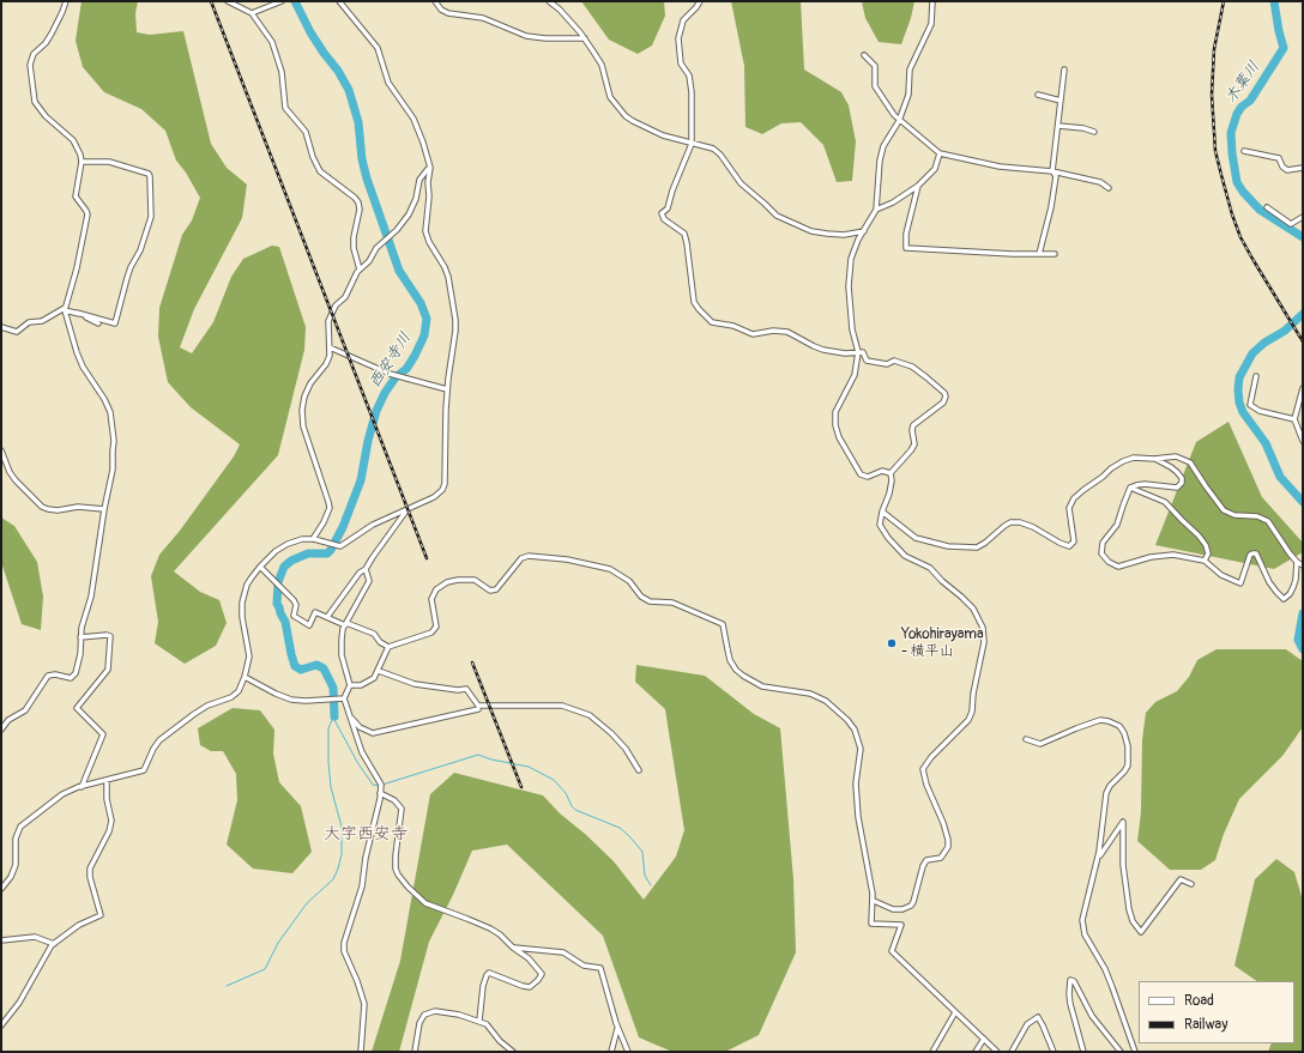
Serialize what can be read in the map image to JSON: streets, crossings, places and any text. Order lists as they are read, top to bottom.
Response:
{
  "districts": ["大字西安寺"],
  "water": ["木葉川", "西安寺川"],
  "places": ["Yokohirayama - 横平山"],
  "legend": ["Road", "Railway"]
}
